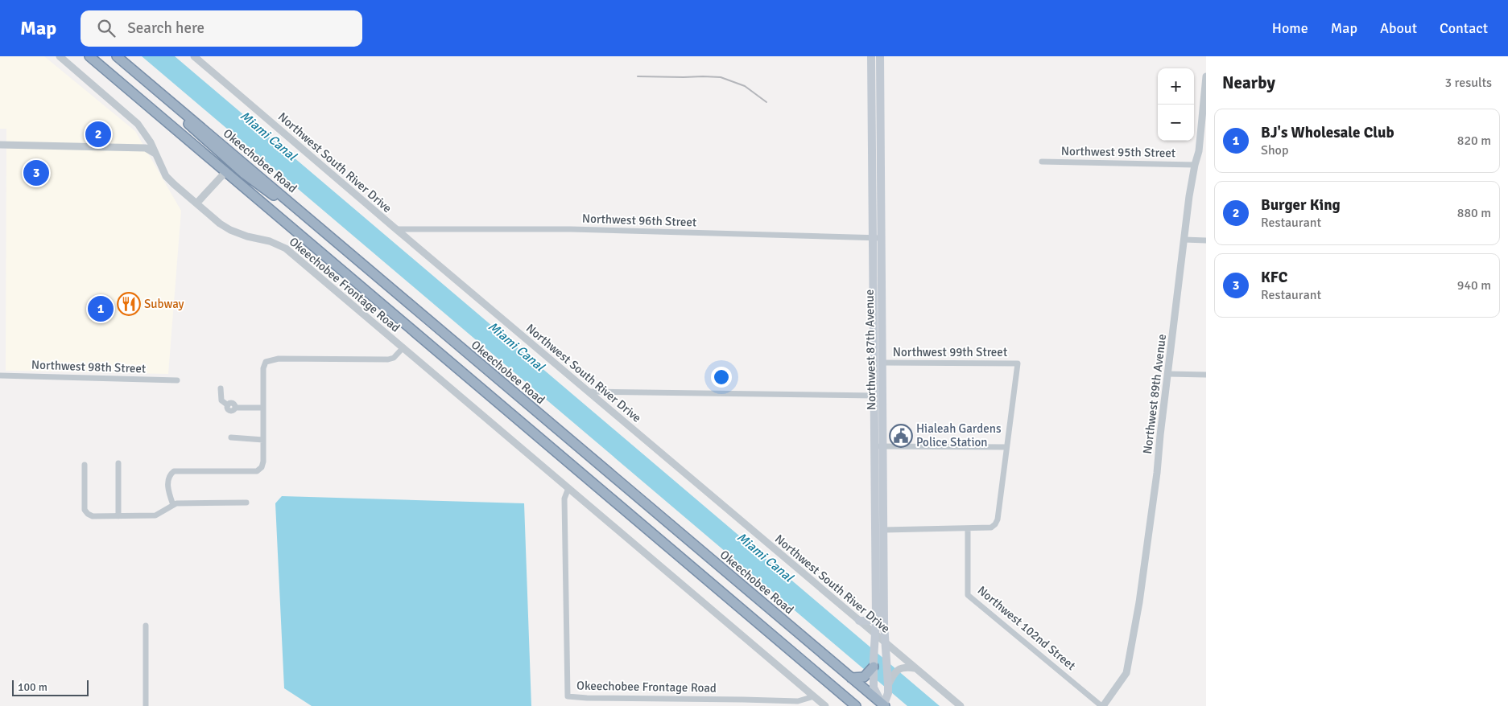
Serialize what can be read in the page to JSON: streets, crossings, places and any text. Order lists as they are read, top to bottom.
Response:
{
  "streets": {
    "highway": ["Okeechobee Road"],
    "main road": ["Northwest 87th Avenue"],
    "street": [
      "Northwest 95th Street",
      "Northwest South River Drive",
      "Northwest 96th Street",
      "Okeechobee Frontage Road",
      "Northwest 99th Street",
      "Northwest 98th Street",
      "Northwest 89th Avenue",
      "Northwest 102nd Street"
    ]
  },
  "crossings": [
    ["Northwest 95th Street", "Northwest 89th Avenue"],
    ["Northwest South River Drive", "Northwest 96th Street"],
    ["Northwest South River Drive", "Northwest 87th Avenue"],
    ["Northwest 96th Street", "Northwest 87th Avenue"],
    ["Northwest 87th Avenue", "Northwest 99th Street"],
    ["Northwest 89th Avenue", "Northwest 102nd Street"]
  ],
  "water": ["Miami Canal"],
  "places": {
    "restaurant": ["Subway"],
    "public building": ["Hialeah Gardens Police Station"]
  },
  "scale_bar": "100 m",
  "page": {
    "header": "Map",
    "search": "Search here",
    "nav": [
      "Home",
      "Map",
      "About",
      "Contact"
    ],
    "heading": ["Nearby", "3 results"],
    "map_buttons": ["+", "−"],
    "list": [
      {
        "mark": "1",
        "name": "BJ's Wholesale Club",
        "note": "Shop",
        "value": "820 m"
      },
      {
        "mark": "2",
        "name": "Burger King",
        "note": "Restaurant",
        "value": "880 m"
      },
      {
        "mark": "3",
        "name": "KFC",
        "note": "Restaurant",
        "value": "940 m"
      }
    ],
    "pins": ["2", "3", "1"],
    "scale": "100 m"
  }
}
